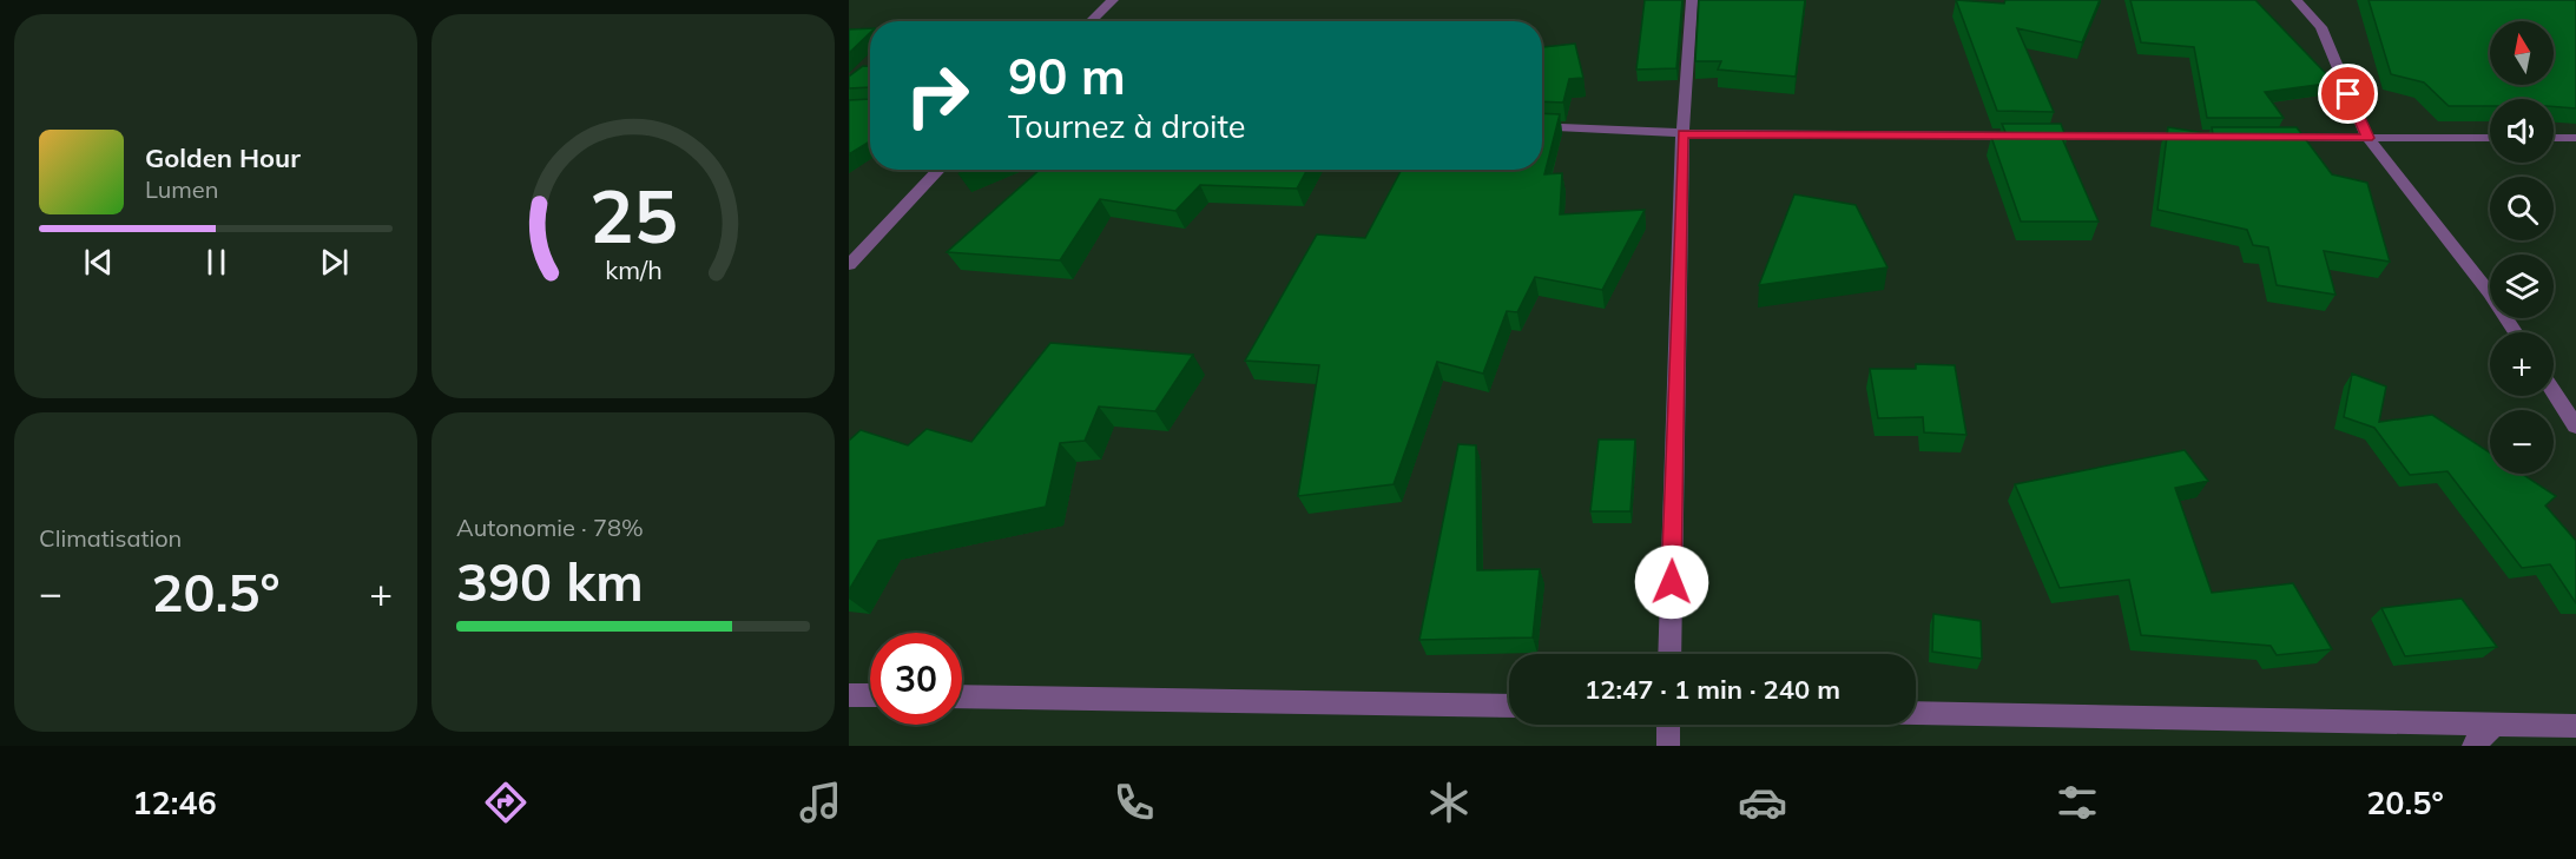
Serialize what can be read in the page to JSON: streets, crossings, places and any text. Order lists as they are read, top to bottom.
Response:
{
  "north": "top",
  "page": {
    "map_buttons": ["+", "−"],
    "turn": ["90 m", "Tournez à droite"],
    "song": ["Golden Hour", "Lumen"],
    "tile": [
      "Climatisation",
      ["Autonomie · 78%", "390 km"]
    ],
    "heat": ["−", "20.5°", "+"],
    "limit": "30",
    "trip": "12:47 · 1 min · 240 m",
    "tabs": ["12:46", "20.5°"],
    "gauge": ["25", "km/h"]
  }
}
